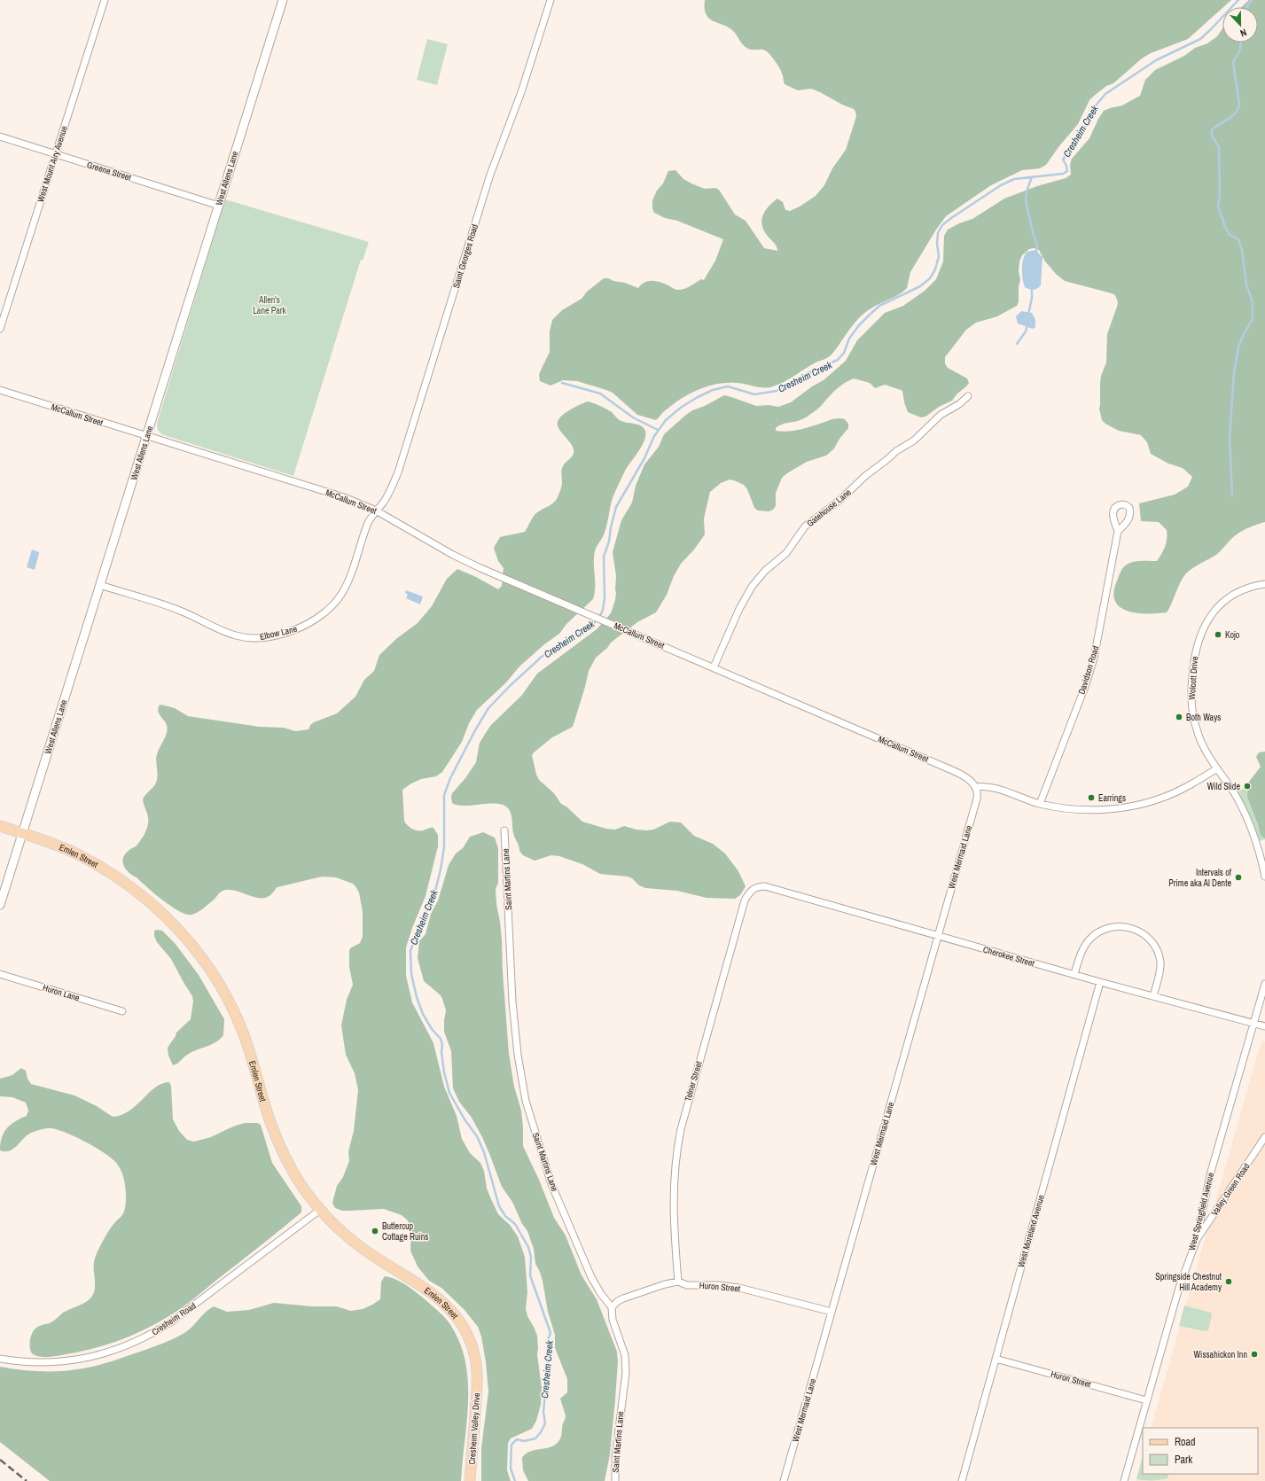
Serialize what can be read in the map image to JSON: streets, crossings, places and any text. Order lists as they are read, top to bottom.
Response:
{
  "streets": {
    "main road": ["Emlen Street", "Cresheim Valley Drive"],
    "street": [
      "West Mount Airy Avenue",
      "Greene Street",
      "West Allens Lane",
      "Saint Georges Road",
      "McCallum Street",
      "Gatehouse Lane",
      "Elbow Lane",
      "Davidson Road",
      "Wolcott Drive",
      "West Mermaid Lane",
      "Saint Martins Lane",
      "Cherokee Street",
      "Huron Lane",
      "Telner Street",
      "Valley Green Road",
      "West Springfield Avenue",
      "West Moreland Avenue",
      "Huron Street",
      "Cresheim Road"
    ]
  },
  "crossings": [
    ["West Mount Airy Avenue", "Greene Street"],
    ["Greene Street", "West Allens Lane"],
    ["West Allens Lane", "McCallum Street"],
    ["West Allens Lane", "Elbow Lane"],
    ["West Allens Lane", "Emlen Street"],
    ["Saint Georges Road", "McCallum Street"],
    ["Saint Georges Road", "Elbow Lane"],
    ["McCallum Street", "Gatehouse Lane"],
    ["McCallum Street", "Elbow Lane"],
    ["McCallum Street", "West Mermaid Lane"],
    ["Emlen Street", "Cresheim Road"],
    ["Emlen Street", "Cresheim Valley Drive"],
    ["West Mermaid Lane", "Cherokee Street"],
    ["West Mermaid Lane", "Huron Street"],
    ["Saint Martins Lane", "Huron Street"],
    ["Cherokee Street", "Telner Street"],
    ["Cherokee Street", "West Springfield Avenue"],
    ["Cherokee Street", "West Moreland Avenue"],
    ["Telner Street", "Huron Street"],
    ["Valley Green Road", "West Springfield Avenue"],
    ["West Springfield Avenue", "Huron Street"],
    ["West Moreland Avenue", "Huron Street"]
  ],
  "water": ["Cresheim Creek"],
  "parks": ["Allen's Lane Park"],
  "places": [
    "Kojo",
    "Both Ways",
    "Wild Slide",
    "Earrings",
    "Intervals of Prime aka Al Dente",
    "Buttercup Cottage Ruins",
    "Springside Chestnut Hill Academy",
    "Wissahickon Inn"
  ],
  "legend": ["Road", "Park"],
  "north": "bottom"
}
